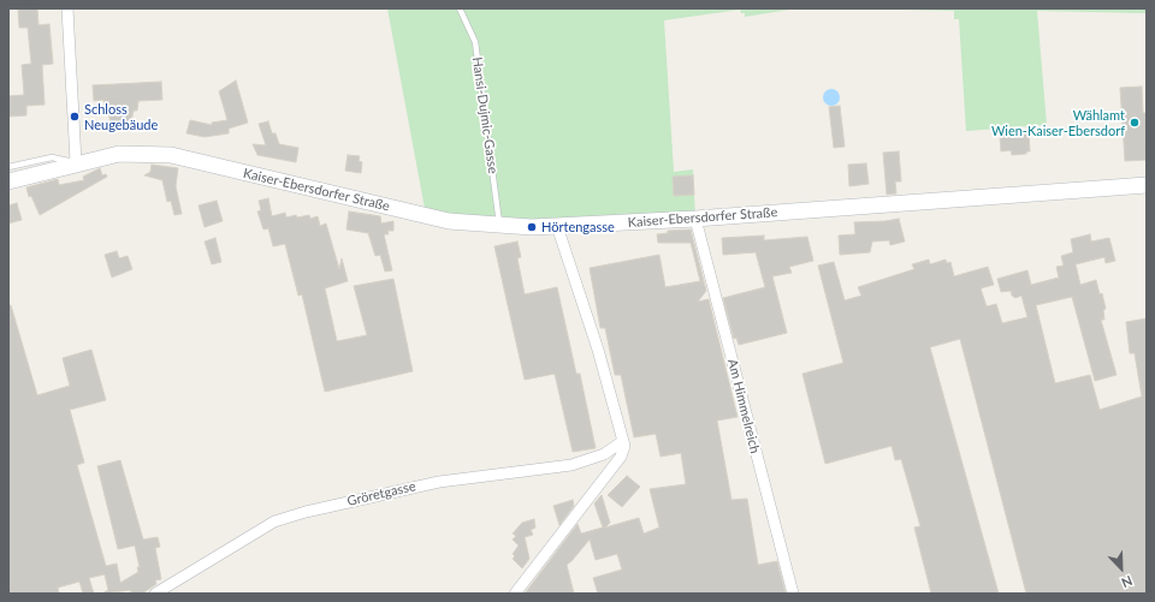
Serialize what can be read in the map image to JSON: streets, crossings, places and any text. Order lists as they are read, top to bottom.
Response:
{
  "streets": {
    "main road": ["Kaiser-Ebersdorfer Straße"],
    "street": ["Am Himmelreich", "Gröretgasse"],
    "lane": ["Hansi-Dujmic-Gasse"]
  },
  "crossings": [
    ["Hansi-Dujmic-Gasse", "Kaiser-Ebersdorfer Straße"],
    ["Kaiser-Ebersdorfer Straße", "Am Himmelreich"]
  ],
  "places": ["Schloss Neugebäude", "Wählamt Wien-Kaiser-Ebersdorf", "Hörtengasse"],
  "north": "bottom right"
}
